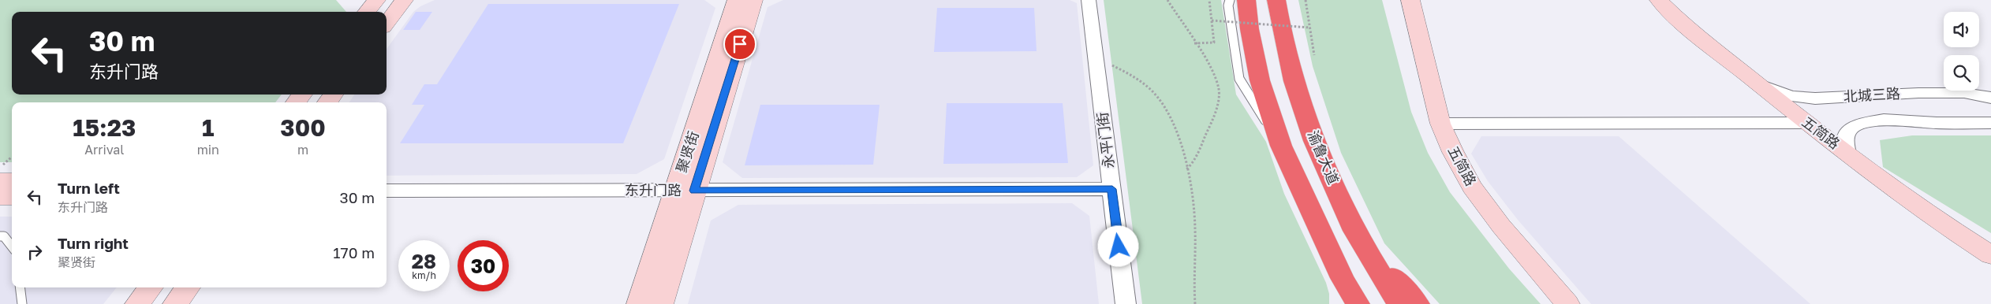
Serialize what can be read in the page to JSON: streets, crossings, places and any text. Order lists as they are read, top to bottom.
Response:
{
  "streets": {
    "highway": ["渝鲁大道"],
    "main road": ["五简路", "聚贤街"],
    "street": ["北城三路", "永平门街", "东升门路"]
  },
  "crossings": [
    ["北城三路", "五简路"],
    ["永平门街", "东升门路"],
    ["聚贤街", "东升门路"]
  ],
  "page": {
    "turn": ["30 m", "东升门路"],
    "eta": [
      "15:23",
      "Arrival",
      "1",
      "min",
      "300",
      "m"
    ],
    "list": [
      {
        "name": "Turn left",
        "note": "东升门路",
        "value": "30 m"
      },
      {
        "name": "Turn right",
        "note": "聚贤街",
        "value": "170 m"
      }
    ],
    "speed": "28 km/h",
    "limit": "30"
  }
}
